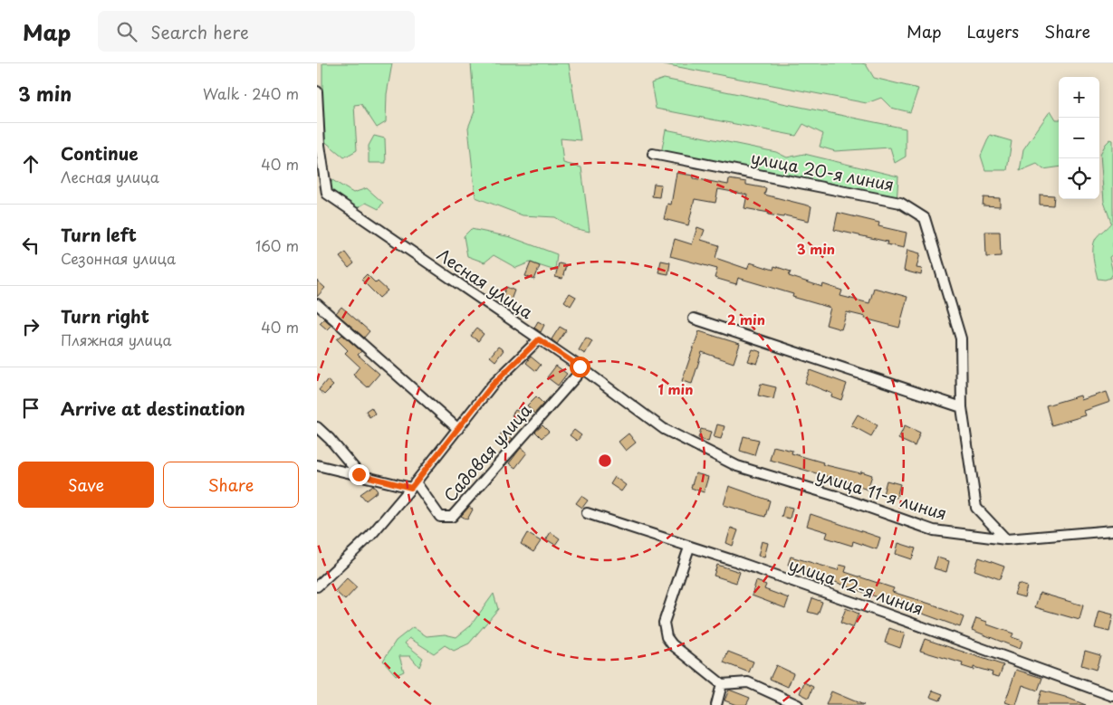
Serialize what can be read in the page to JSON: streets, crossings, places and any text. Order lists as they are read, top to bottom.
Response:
{
  "streets": {
    "street": [
      "улица 20-я линия",
      "Лесная улица",
      "Садовая улица",
      "улица 11-я линия",
      "улица 12-я линия"
    ]
  },
  "crossings": [
    ["улица 20-я линия", "улица 11-я линия"],
    ["Лесная улица", "Садовая улица"],
    ["Лесная улица", "улица 11-я линия"]
  ],
  "page": {
    "header": "Map",
    "search": "Search here",
    "nav": ["Map", "Layers", "Share"],
    "heading": ["3 min", "Walk · 240 m"],
    "map_buttons": ["+", "−"],
    "list": [
      ["Continue", "Лесная улица", "40 m"],
      ["Turn left", "Сезонная улица", "160 m"],
      ["Turn right", "Пляжная улица", "40 m"],
      "Arrive at destination"
    ],
    "buttons": ["Save", "Share"]
  },
  "rings": ["3 min", "2 min", "1 min"]
}
